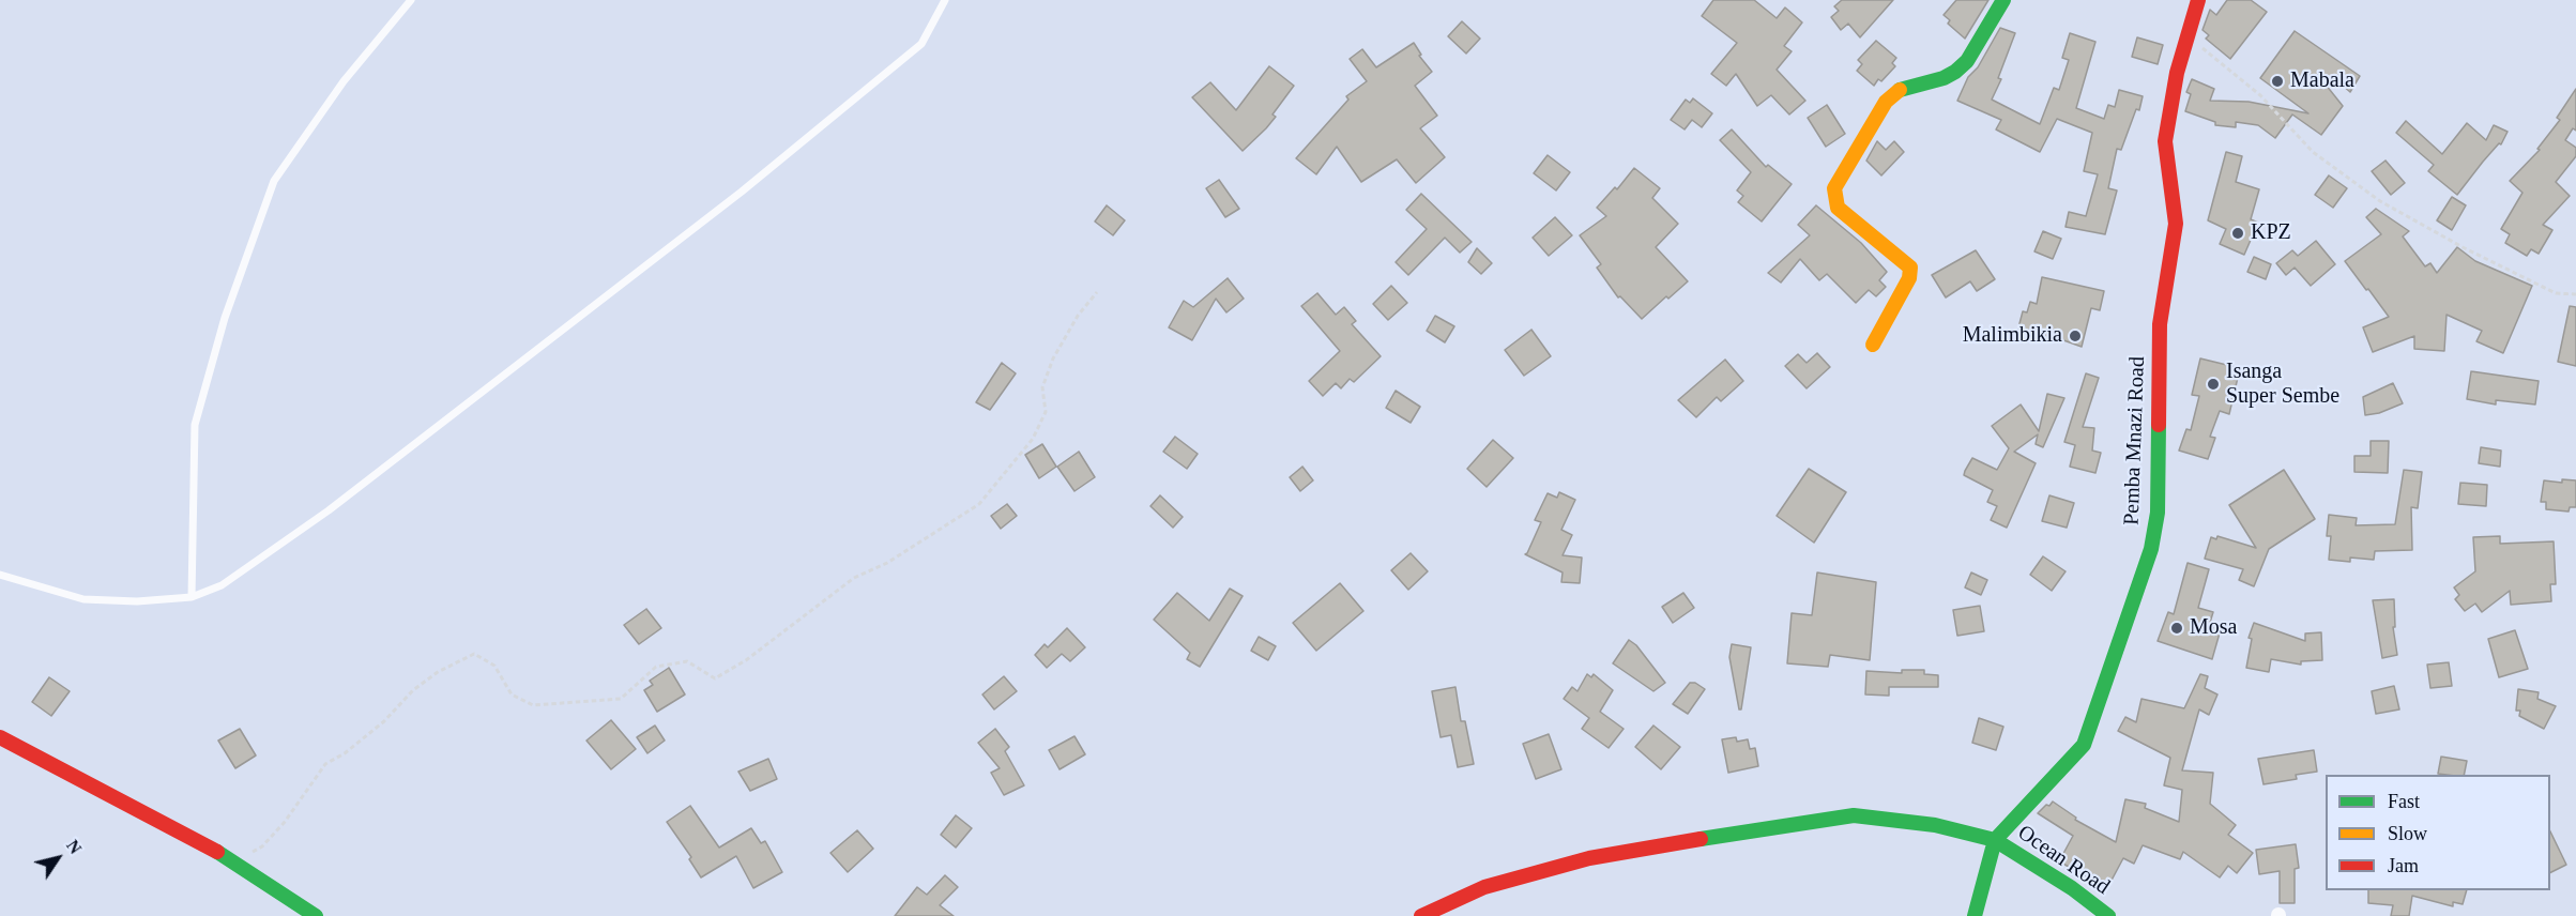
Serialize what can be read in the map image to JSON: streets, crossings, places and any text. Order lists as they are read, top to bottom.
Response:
{
  "streets": {
    "street": ["Pemba Mnazi Road", "Ocean Road"]
  },
  "crossings": [
    ["Pemba Mnazi Road", "Ocean Road"]
  ],
  "places": [
    "Mabala",
    "KPZ",
    "Malimbikia",
    "Isanga Super Sembe",
    "Mosa"
  ],
  "legend": ["Fast", "Slow", "Jam"],
  "north": "top right"
}
